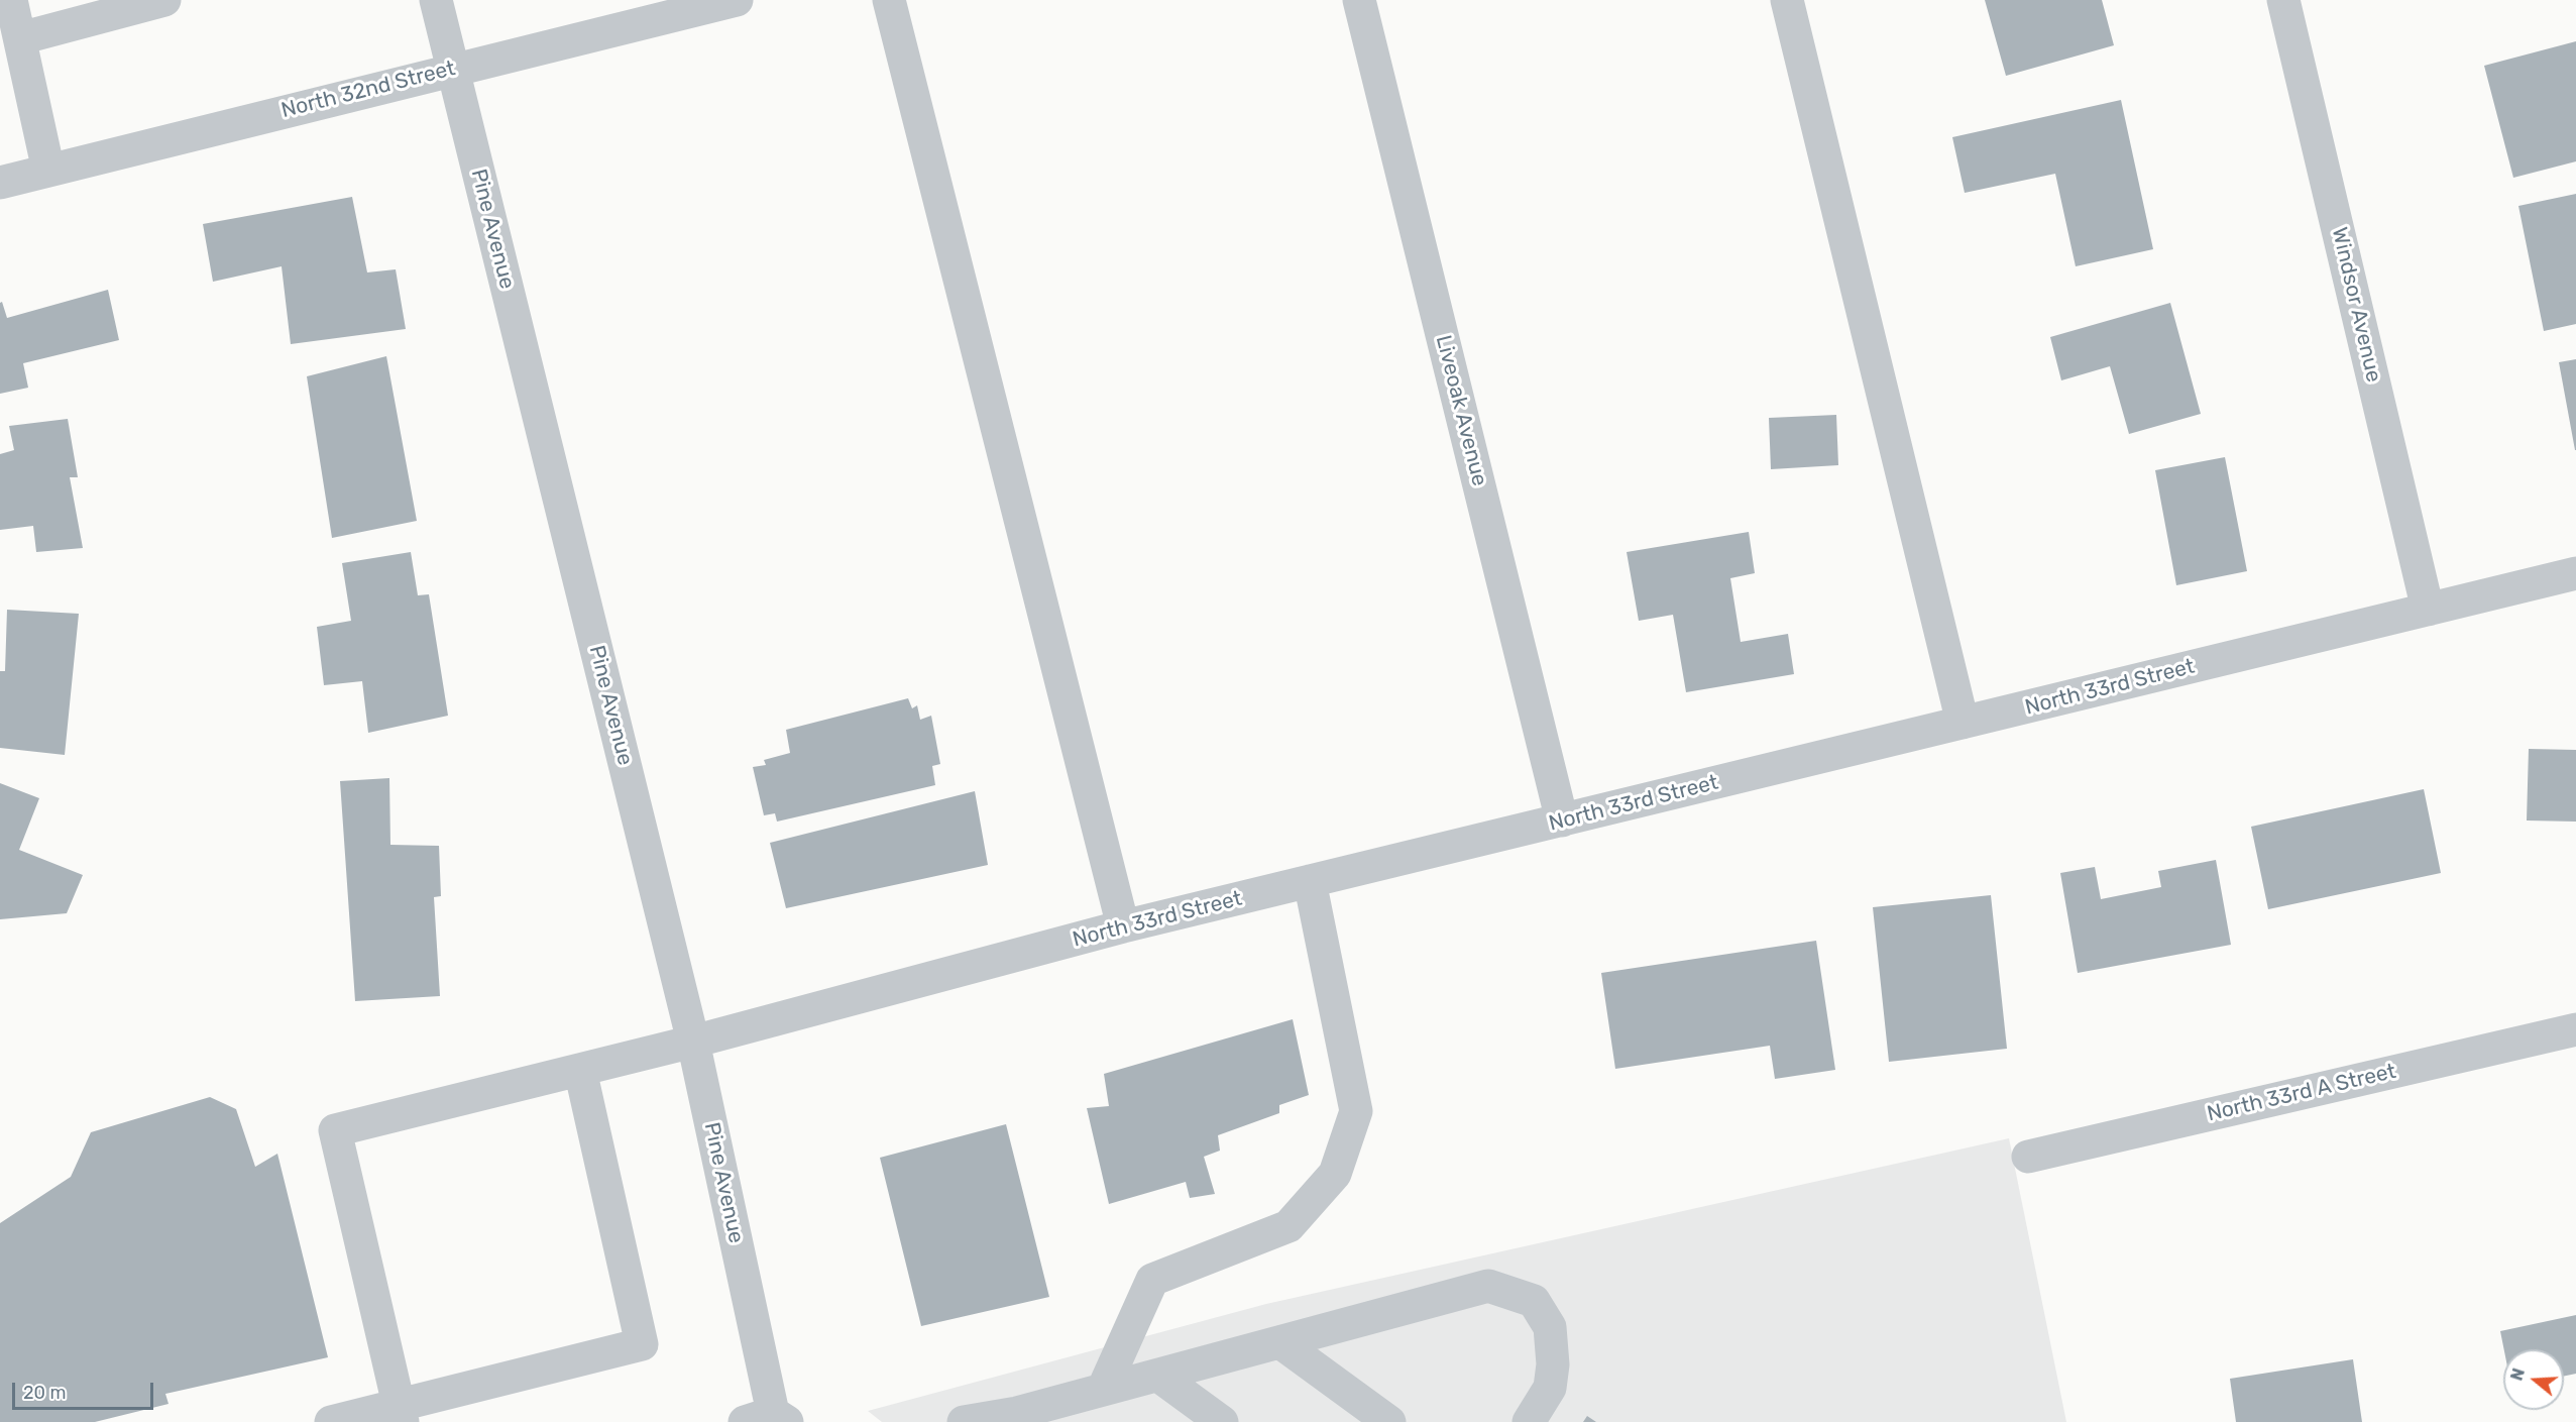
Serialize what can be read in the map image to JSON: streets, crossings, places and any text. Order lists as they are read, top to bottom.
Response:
{
  "streets": {
    "street": [
      "North 32nd Street",
      "Pine Avenue",
      "Windsor Avenue",
      "Liveoak Avenue",
      "North 33rd Street",
      "North 33rd A Street"
    ]
  },
  "crossings": [
    ["North 32nd Street", "Pine Avenue"],
    ["Pine Avenue", "North 33rd Street"],
    ["Windsor Avenue", "North 33rd Street"],
    ["Liveoak Avenue", "North 33rd Street"]
  ],
  "scale_bar": "20 m",
  "north": "left"
}
